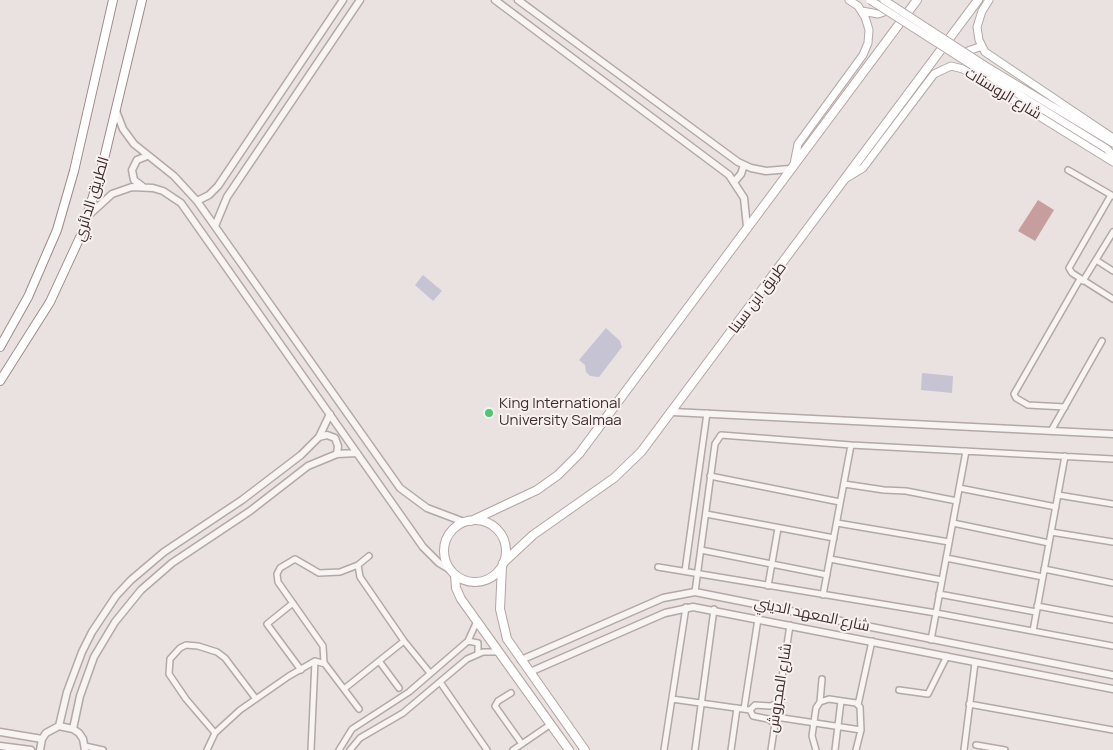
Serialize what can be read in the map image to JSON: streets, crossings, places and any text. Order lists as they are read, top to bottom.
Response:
{
  "streets": {
    "main road": ["شارع الروستات", "الطريق الدائري", "طريق ابن سينا"],
    "street": ["شارع المعهد الديني", "شارع المجروش"]
  },
  "crossings": [
    ["شارع الروستات", "طريق ابن سينا"],
    ["شارع المعهد الديني", "شارع المجروش"]
  ],
  "places": ["King International University Salmaa"]
}
